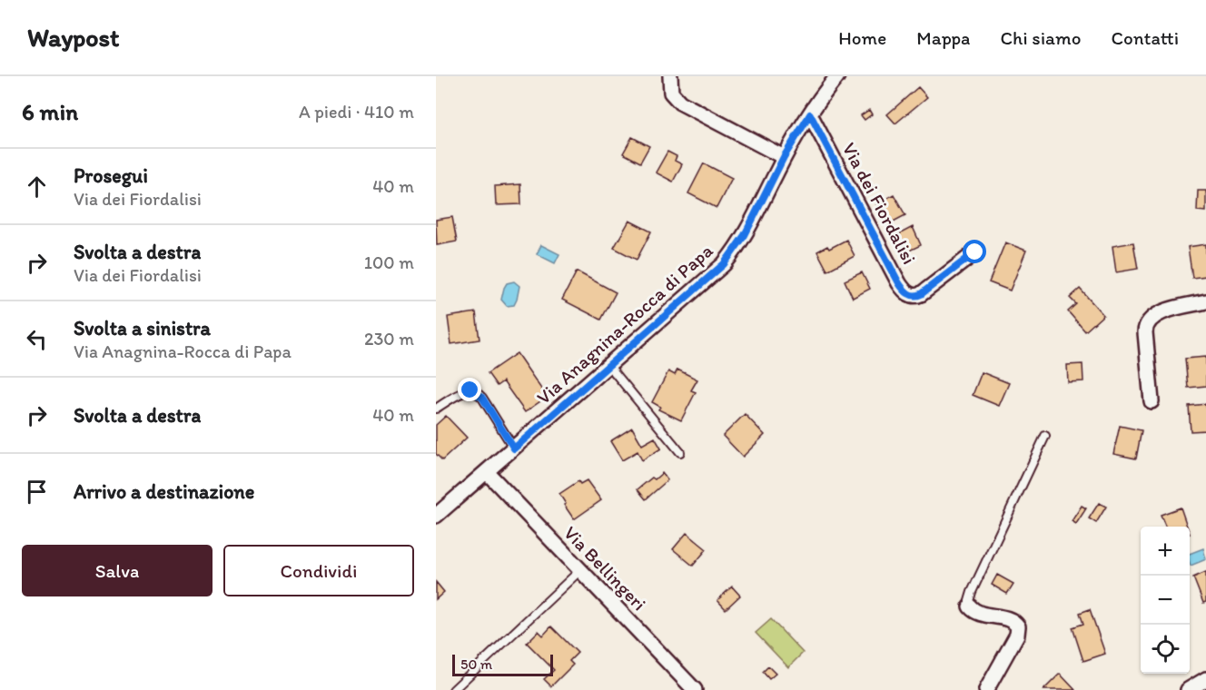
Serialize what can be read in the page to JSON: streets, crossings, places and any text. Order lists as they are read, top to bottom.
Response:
{
  "streets": {
    "street": ["Via dei Fiordalisi", "Via Anagnina-Rocca di Papa", "Via Bellingeri"]
  },
  "crossings": [
    ["Via dei Fiordalisi", "Via Anagnina-Rocca di Papa"],
    ["Via Anagnina-Rocca di Papa", "Via Bellingeri"]
  ],
  "scale_bar": "50 m",
  "page": {
    "header": "Waypost",
    "nav": [
      "Home",
      "Mappa",
      "Chi siamo",
      "Contatti"
    ],
    "heading": ["6 min", "A piedi · 410 m"],
    "list": [
      ["Prosegui", "Via dei Fiordalisi", "40 m"],
      ["Svolta a destra", "Via dei Fiordalisi", "100 m"],
      ["Svolta a sinistra", "Via Anagnina-Rocca di Papa", "230 m"],
      ["Svolta a destra", "40 m"],
      "Arrivo a destinazione"
    ],
    "map_buttons": ["+", "−"],
    "buttons": ["Salva", "Condividi"],
    "scale": "50 m"
  }
}
